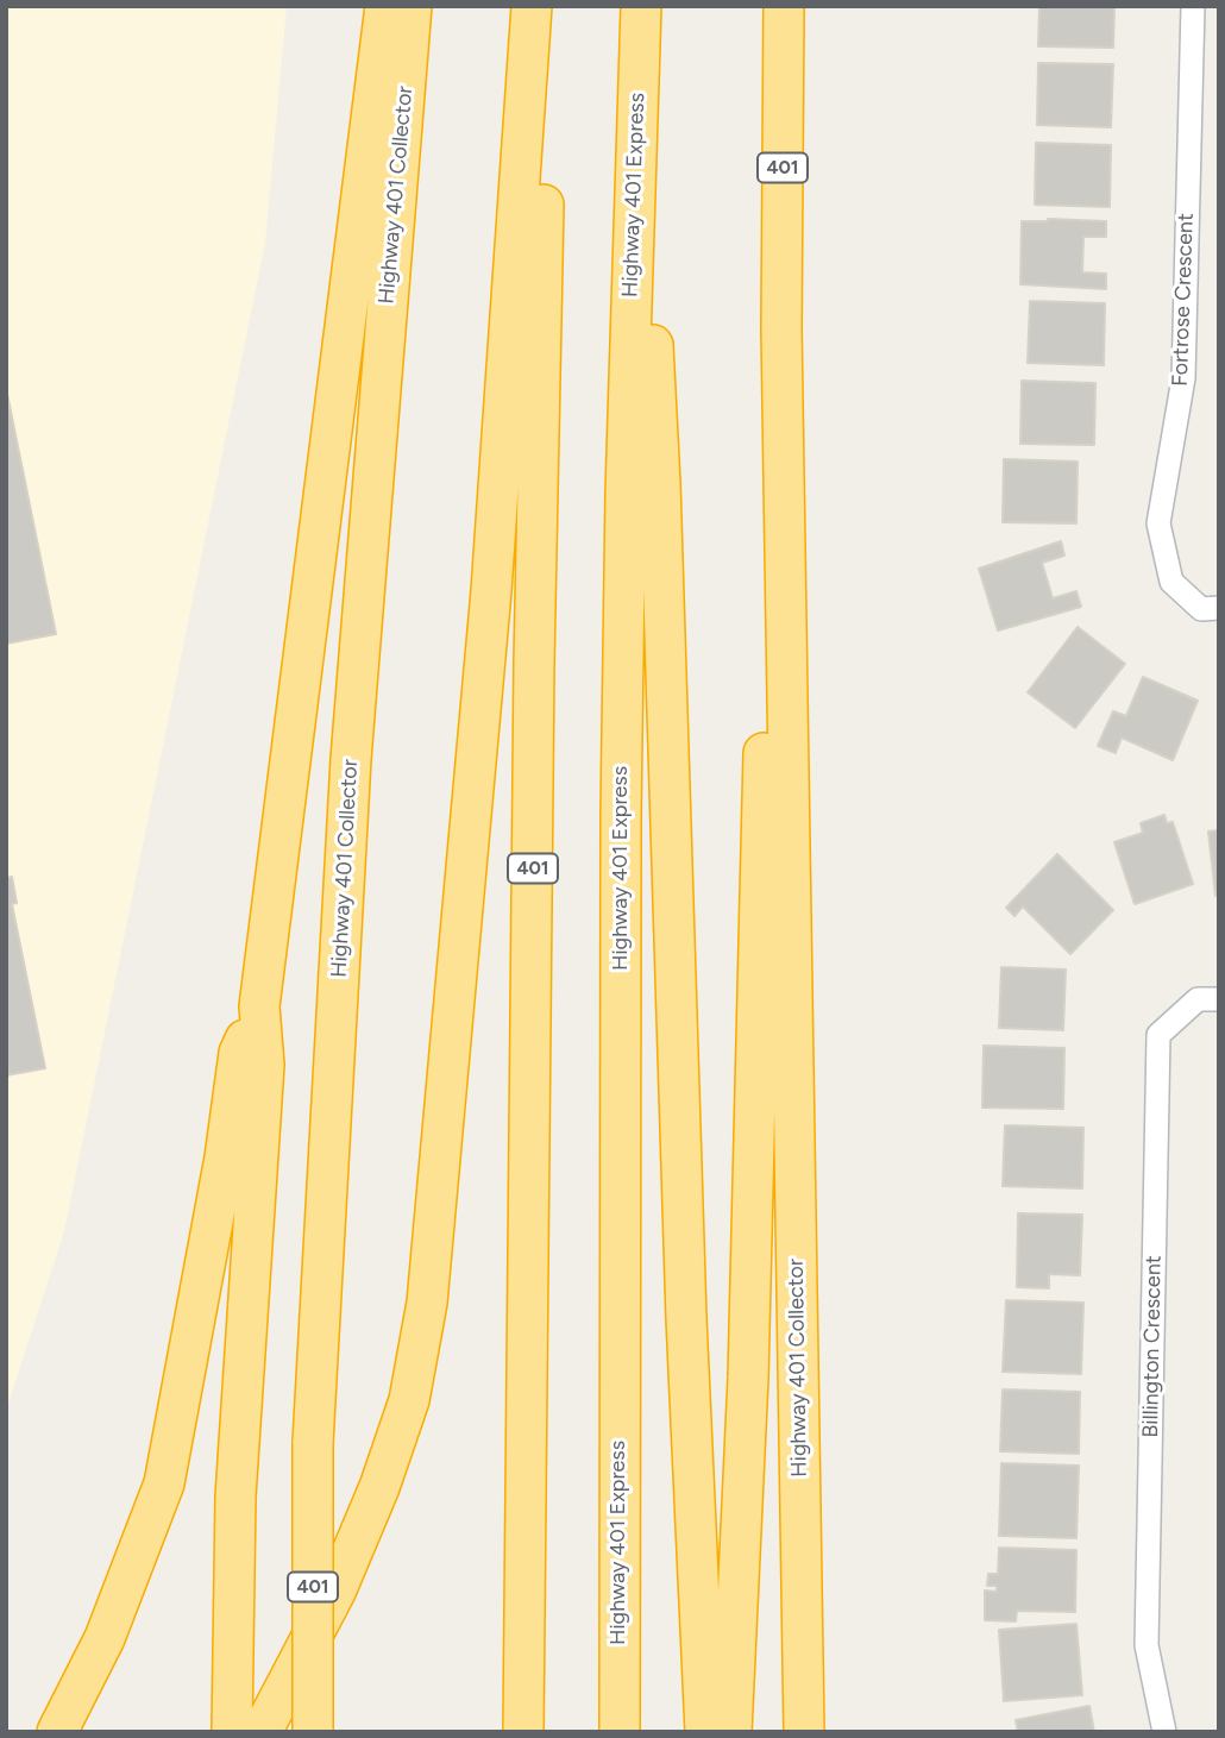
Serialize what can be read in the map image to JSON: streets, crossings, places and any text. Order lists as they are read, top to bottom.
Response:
{
  "streets": {
    "highway": ["401", "Highway 401 Collector", "Highway 401 Express"],
    "street": ["Fortrose Crescent", "Billington Crescent"]
  }
}
